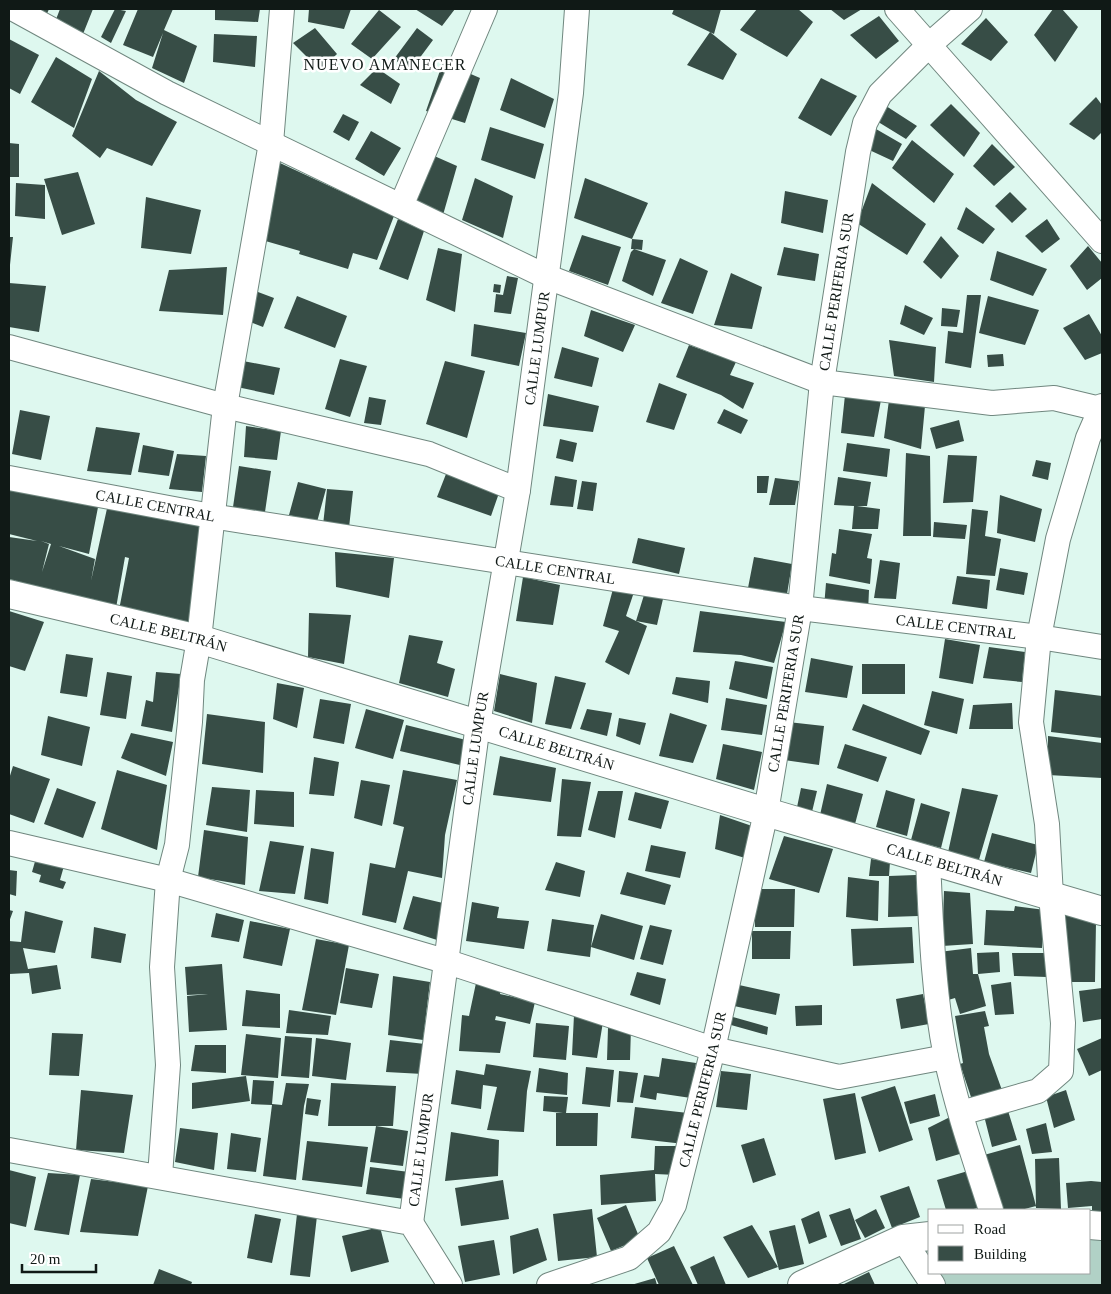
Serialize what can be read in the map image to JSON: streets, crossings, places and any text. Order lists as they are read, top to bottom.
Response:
{
  "streets": {
    "main road": ["CALLE BELTRÁN"],
    "street": ["CALLE PERIFERIA SUR", "CALLE LUMPUR", "CALLE CENTRAL"]
  },
  "crossings": [
    ["CALLE PERIFERIA SUR", "CALLE CENTRAL"],
    ["CALLE PERIFERIA SUR", "CALLE BELTRÁN"],
    ["CALLE LUMPUR", "CALLE CENTRAL"],
    ["CALLE LUMPUR", "CALLE BELTRÁN"]
  ],
  "districts": ["NUEVO AMANECER"],
  "legend": ["Road", "Building"],
  "scale_bar": "20 m"
}
